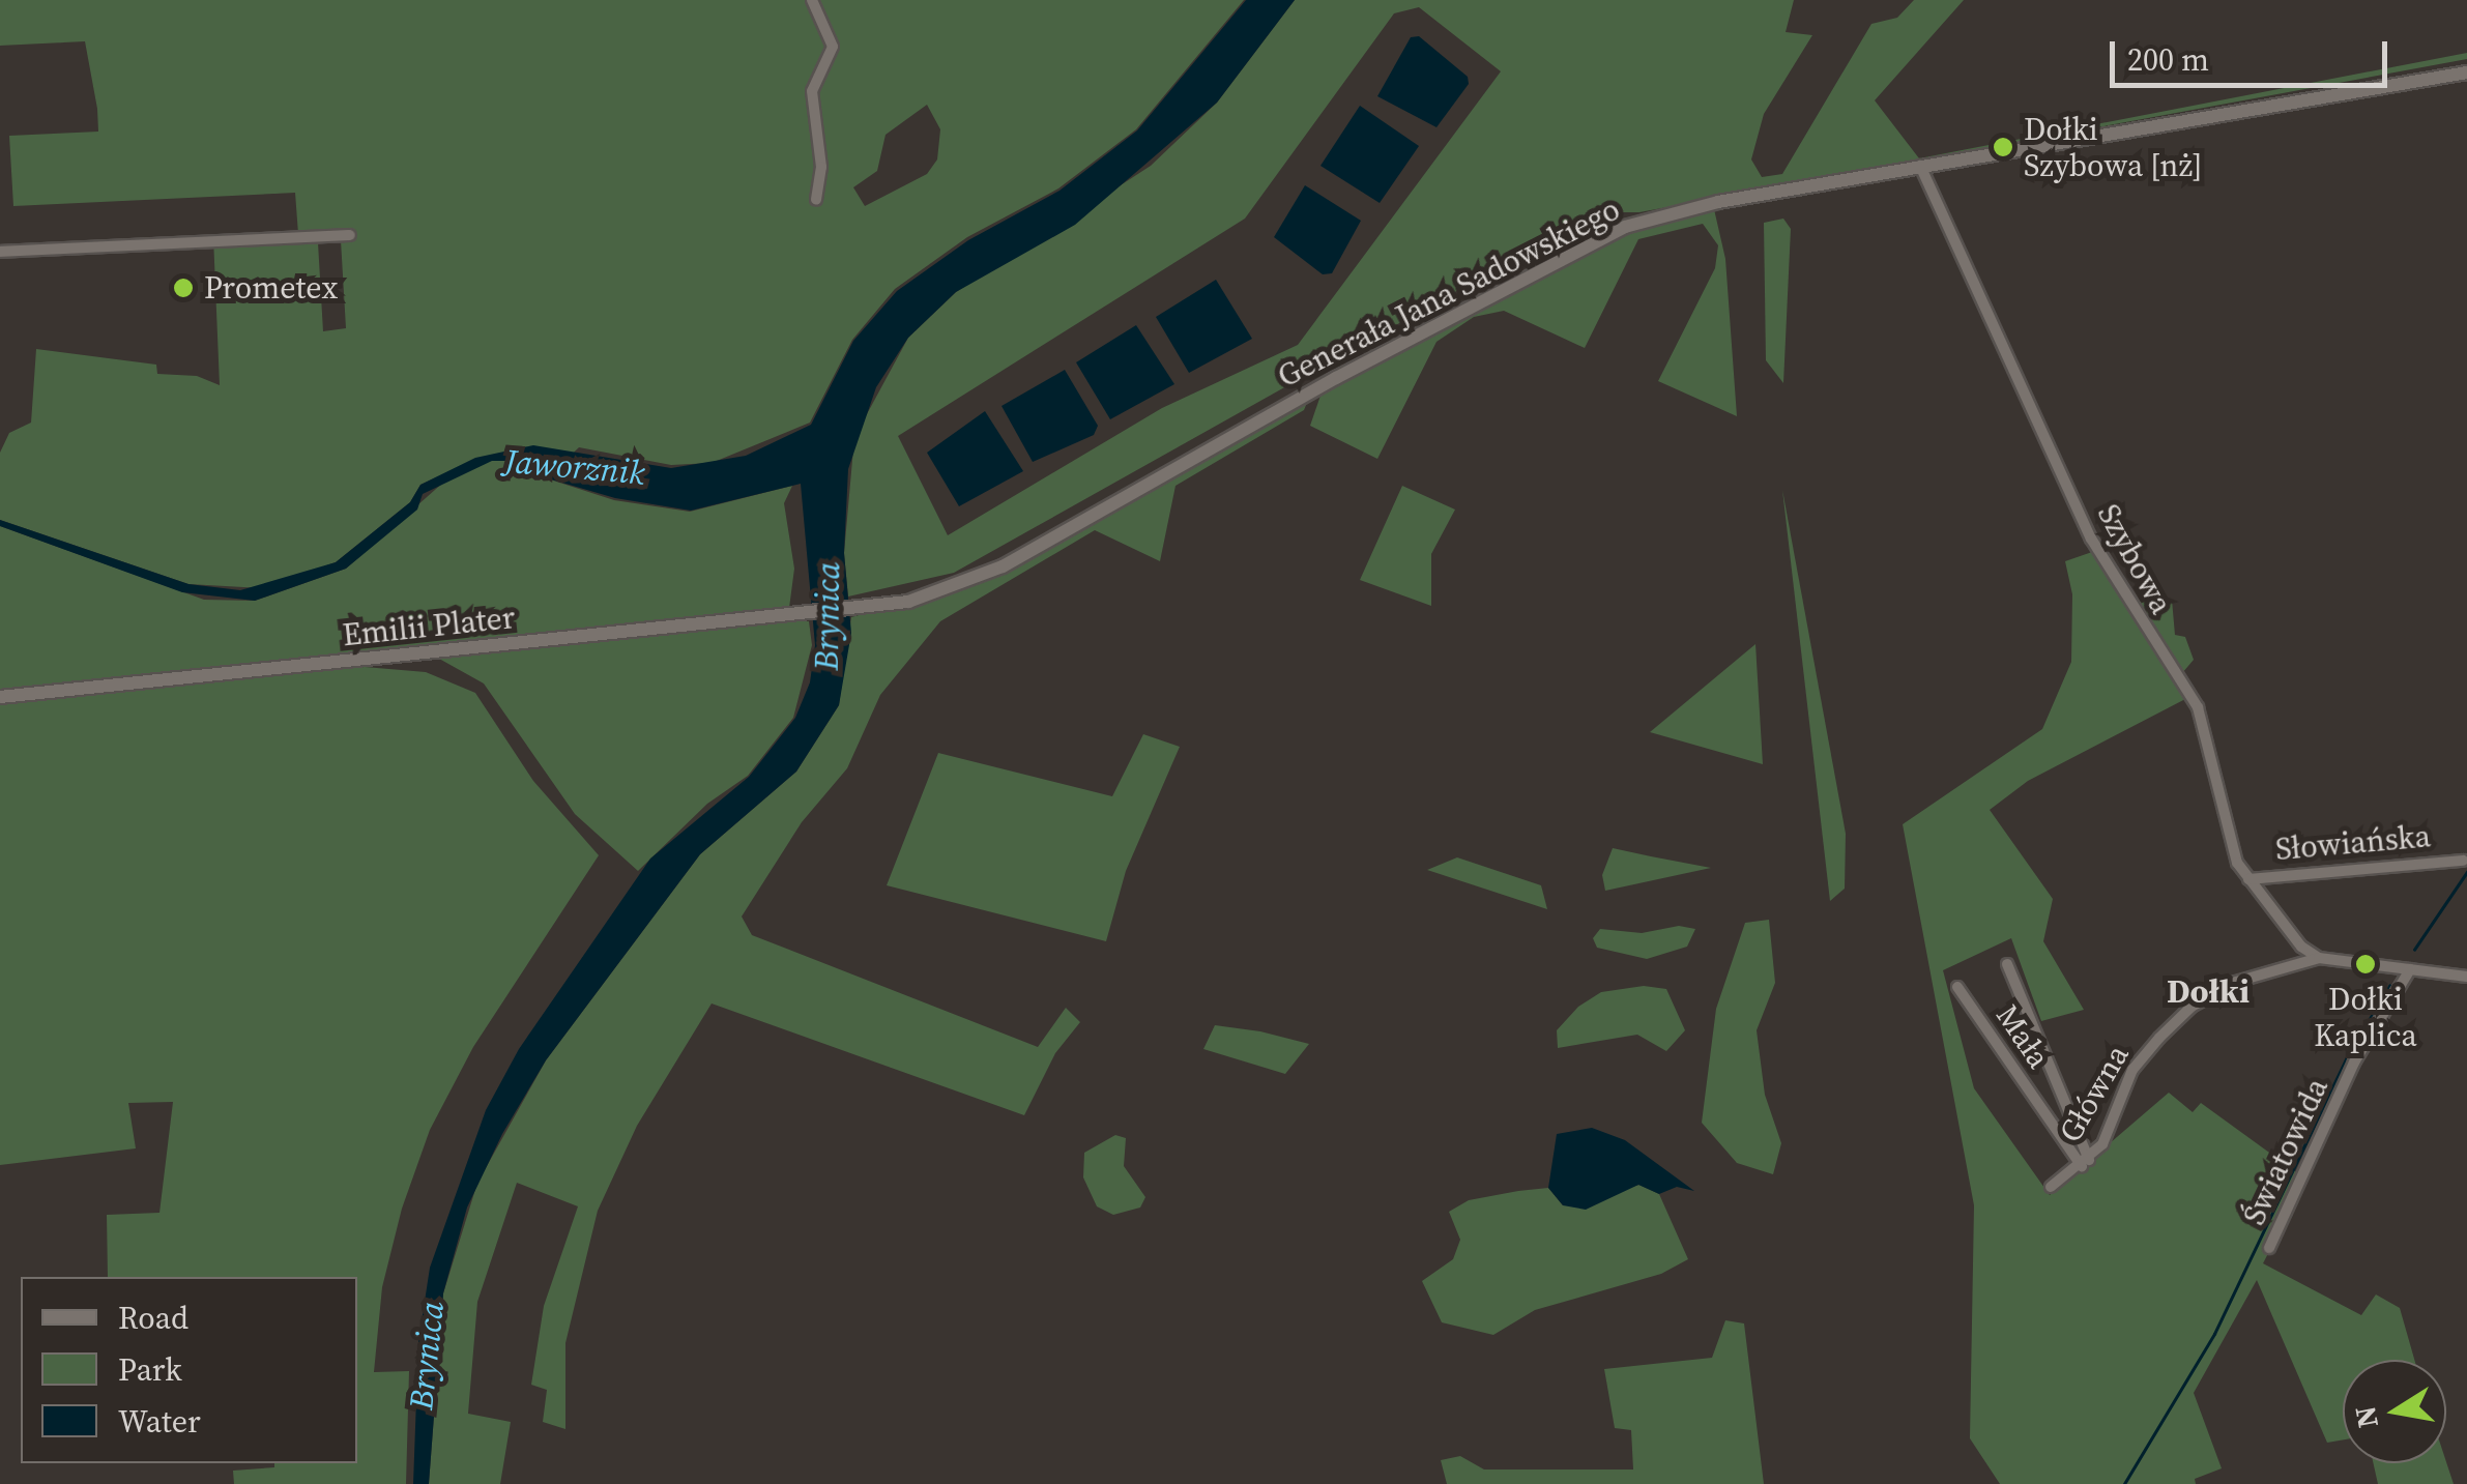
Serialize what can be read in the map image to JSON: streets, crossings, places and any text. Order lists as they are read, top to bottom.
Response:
{
  "streets": {
    "street": [
      "Generała Jana Sadowskiego",
      "Szybowa",
      "Emilii Plater",
      "Słowiańska",
      "Mała",
      "Główna",
      "Światowida"
    ]
  },
  "crossings": [
    ["Generała Jana Sadowskiego", "Szybowa"],
    ["Generała Jana Sadowskiego", "Emilii Plater"],
    ["Szybowa", "Słowiańska"],
    ["Szybowa", "Główna"],
    ["Mała", "Główna"],
    ["Główna", "Światowida"]
  ],
  "districts": ["Dołki"],
  "water": ["Jaworznik", "Brynica"],
  "places": ["Dołki Szybowa [nż]", "Prometex", "Dołki Kaplica"],
  "legend": ["Road", "Park", "Water"],
  "scale_bar": "200 m",
  "north": "left"
}
